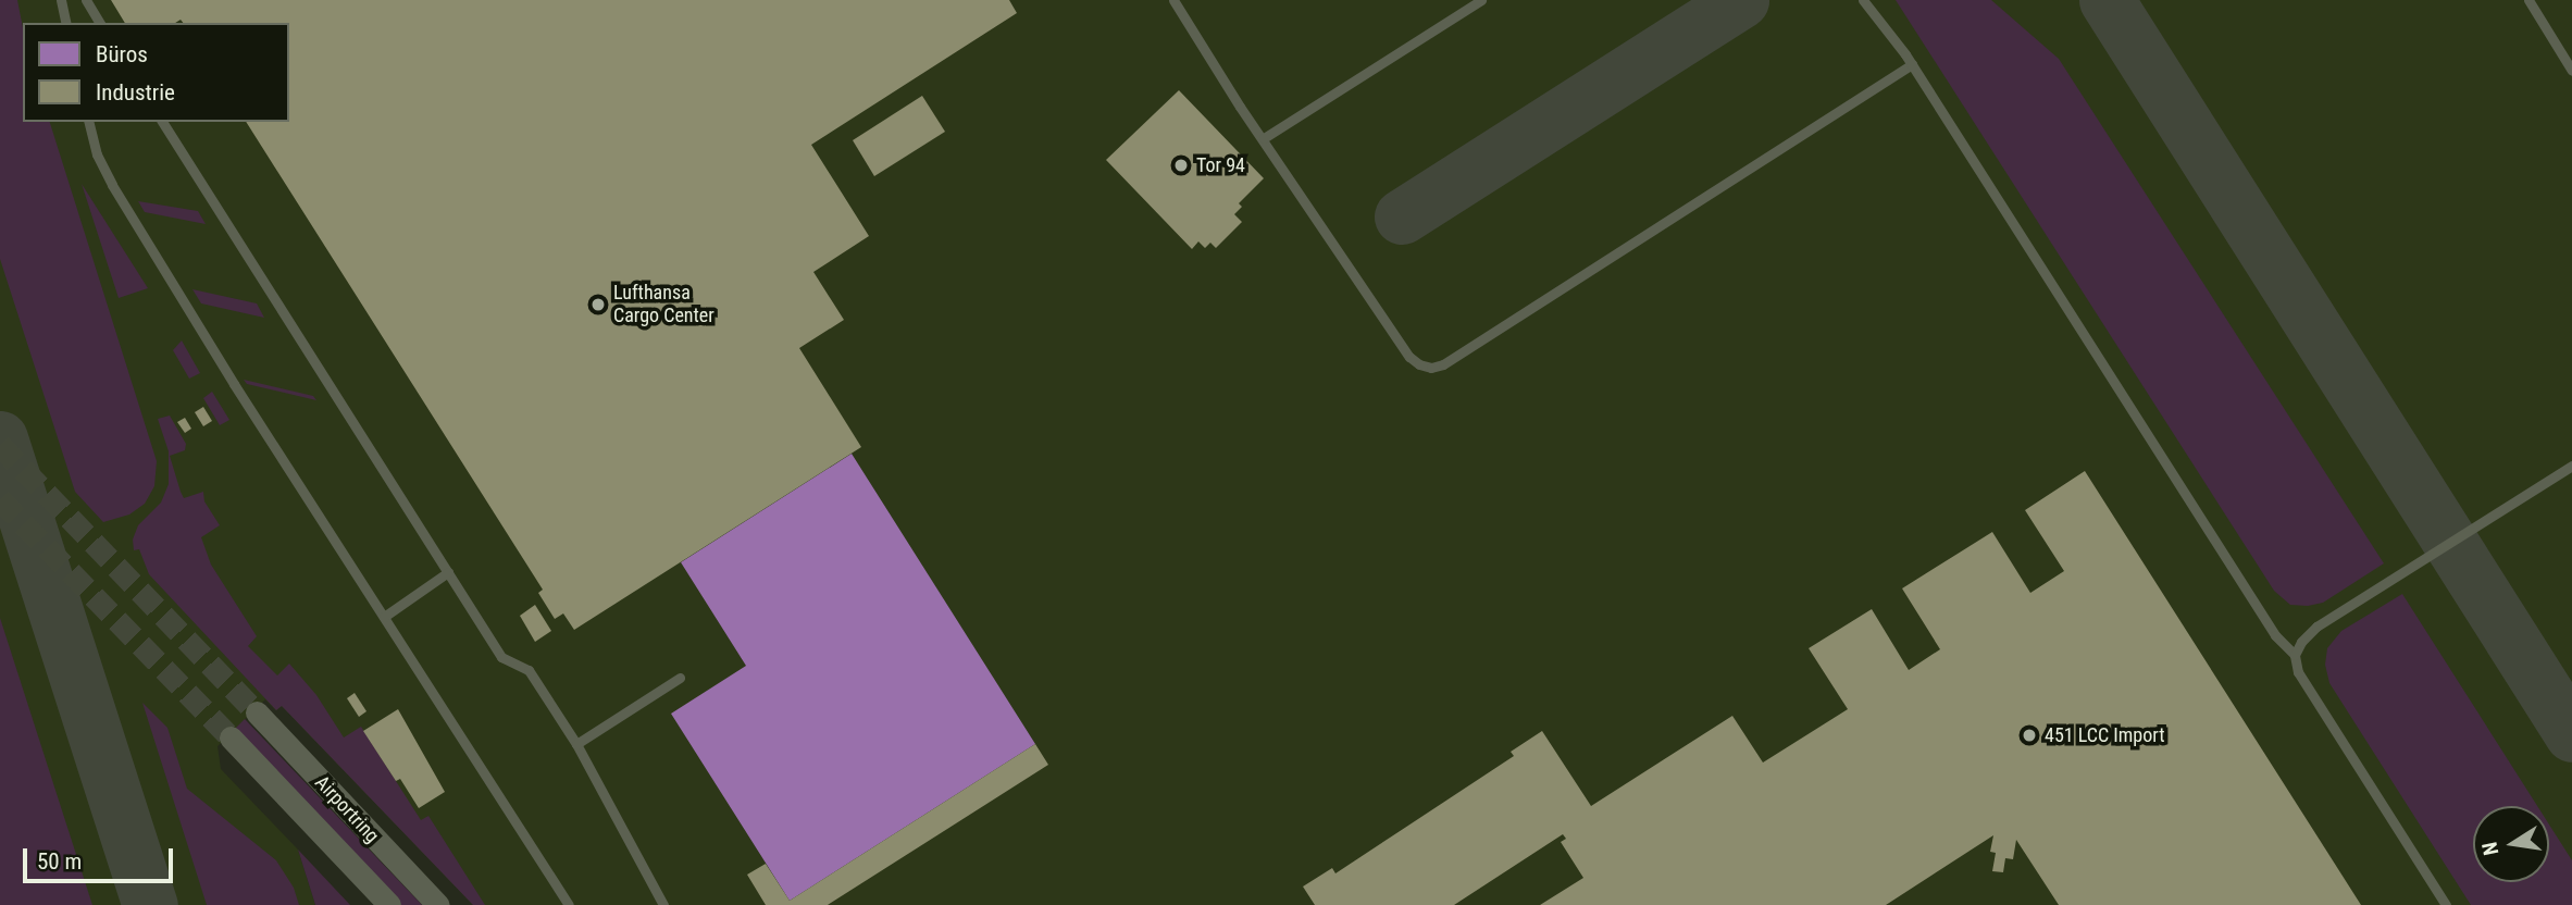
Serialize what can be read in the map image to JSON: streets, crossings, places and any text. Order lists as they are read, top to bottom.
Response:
{
  "streets": {
    "street": ["Airportring"]
  },
  "places": ["Tor 94", "Lufthansa Cargo Center", "451 LCC Import"],
  "legend": ["Büros", "Industrie"],
  "scale_bar": "50 m",
  "north": "left"
}
